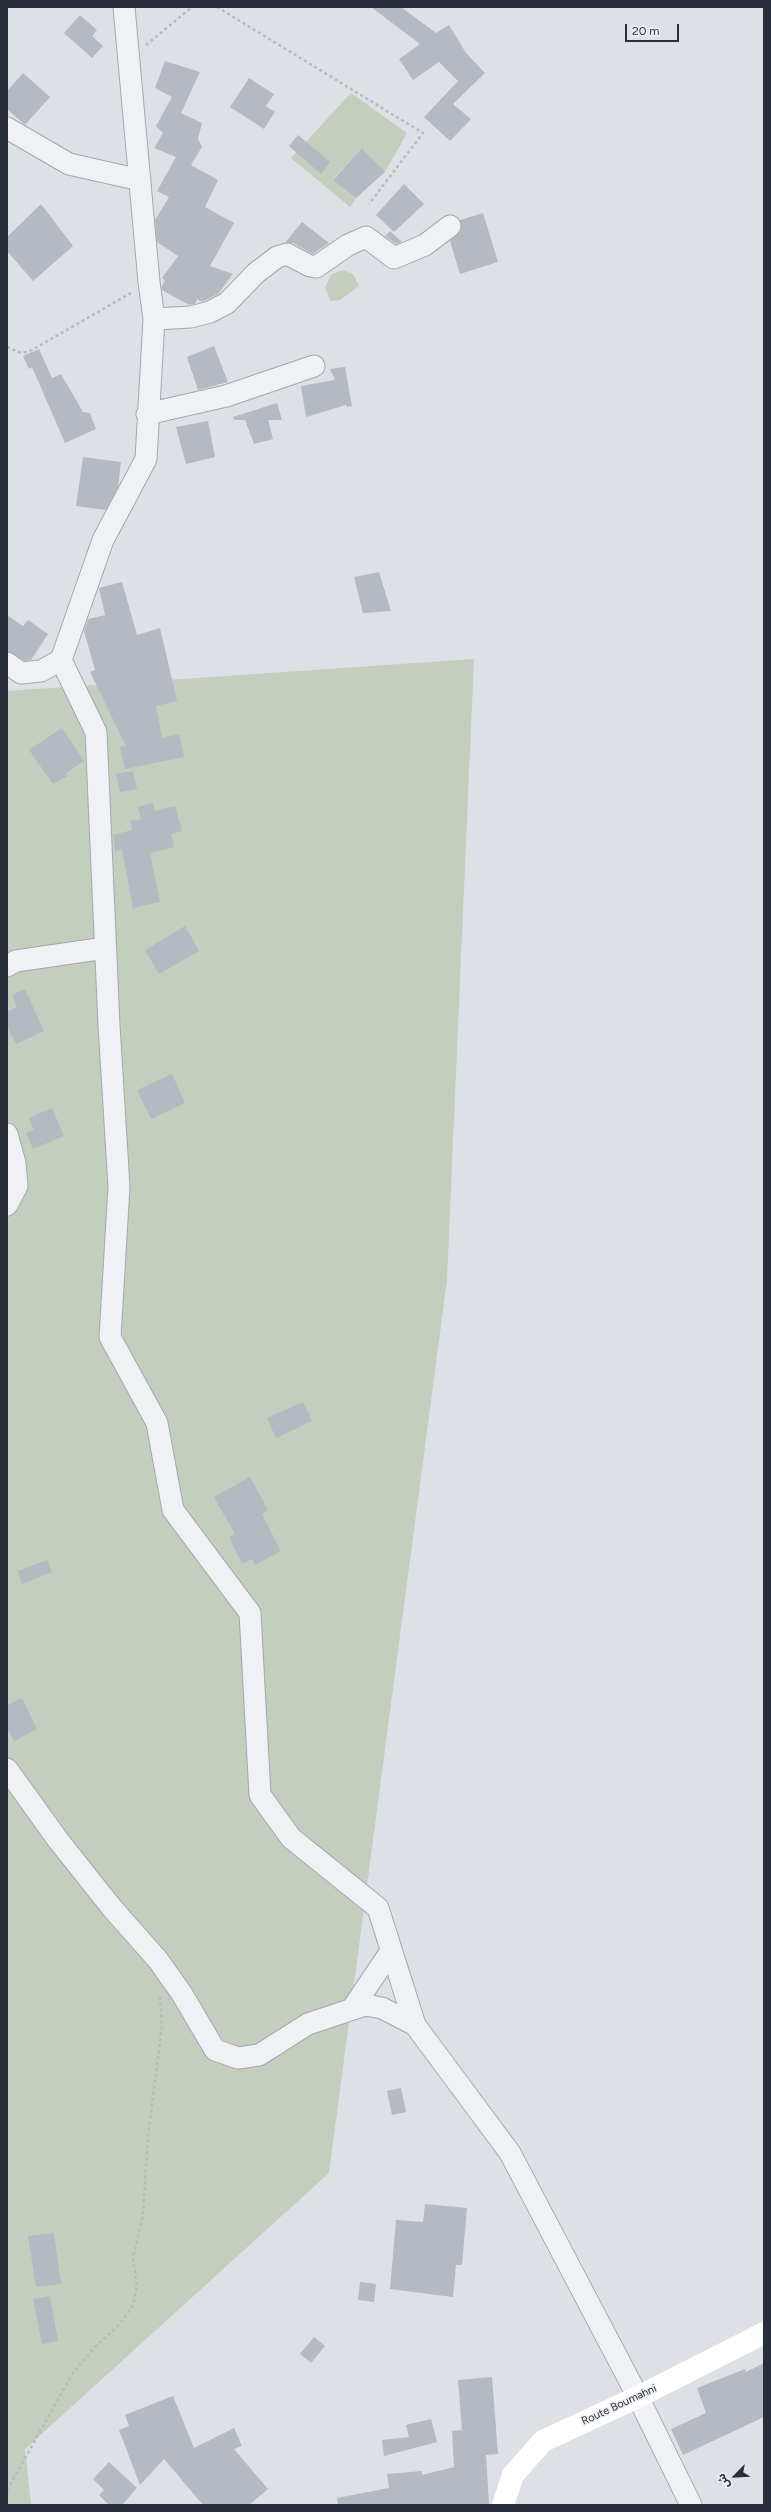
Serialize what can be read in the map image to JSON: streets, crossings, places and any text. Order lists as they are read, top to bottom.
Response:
{
  "streets": {
    "main road": ["Route Boumahni"]
  },
  "scale_bar": "20 m",
  "north": "bottom left"
}
